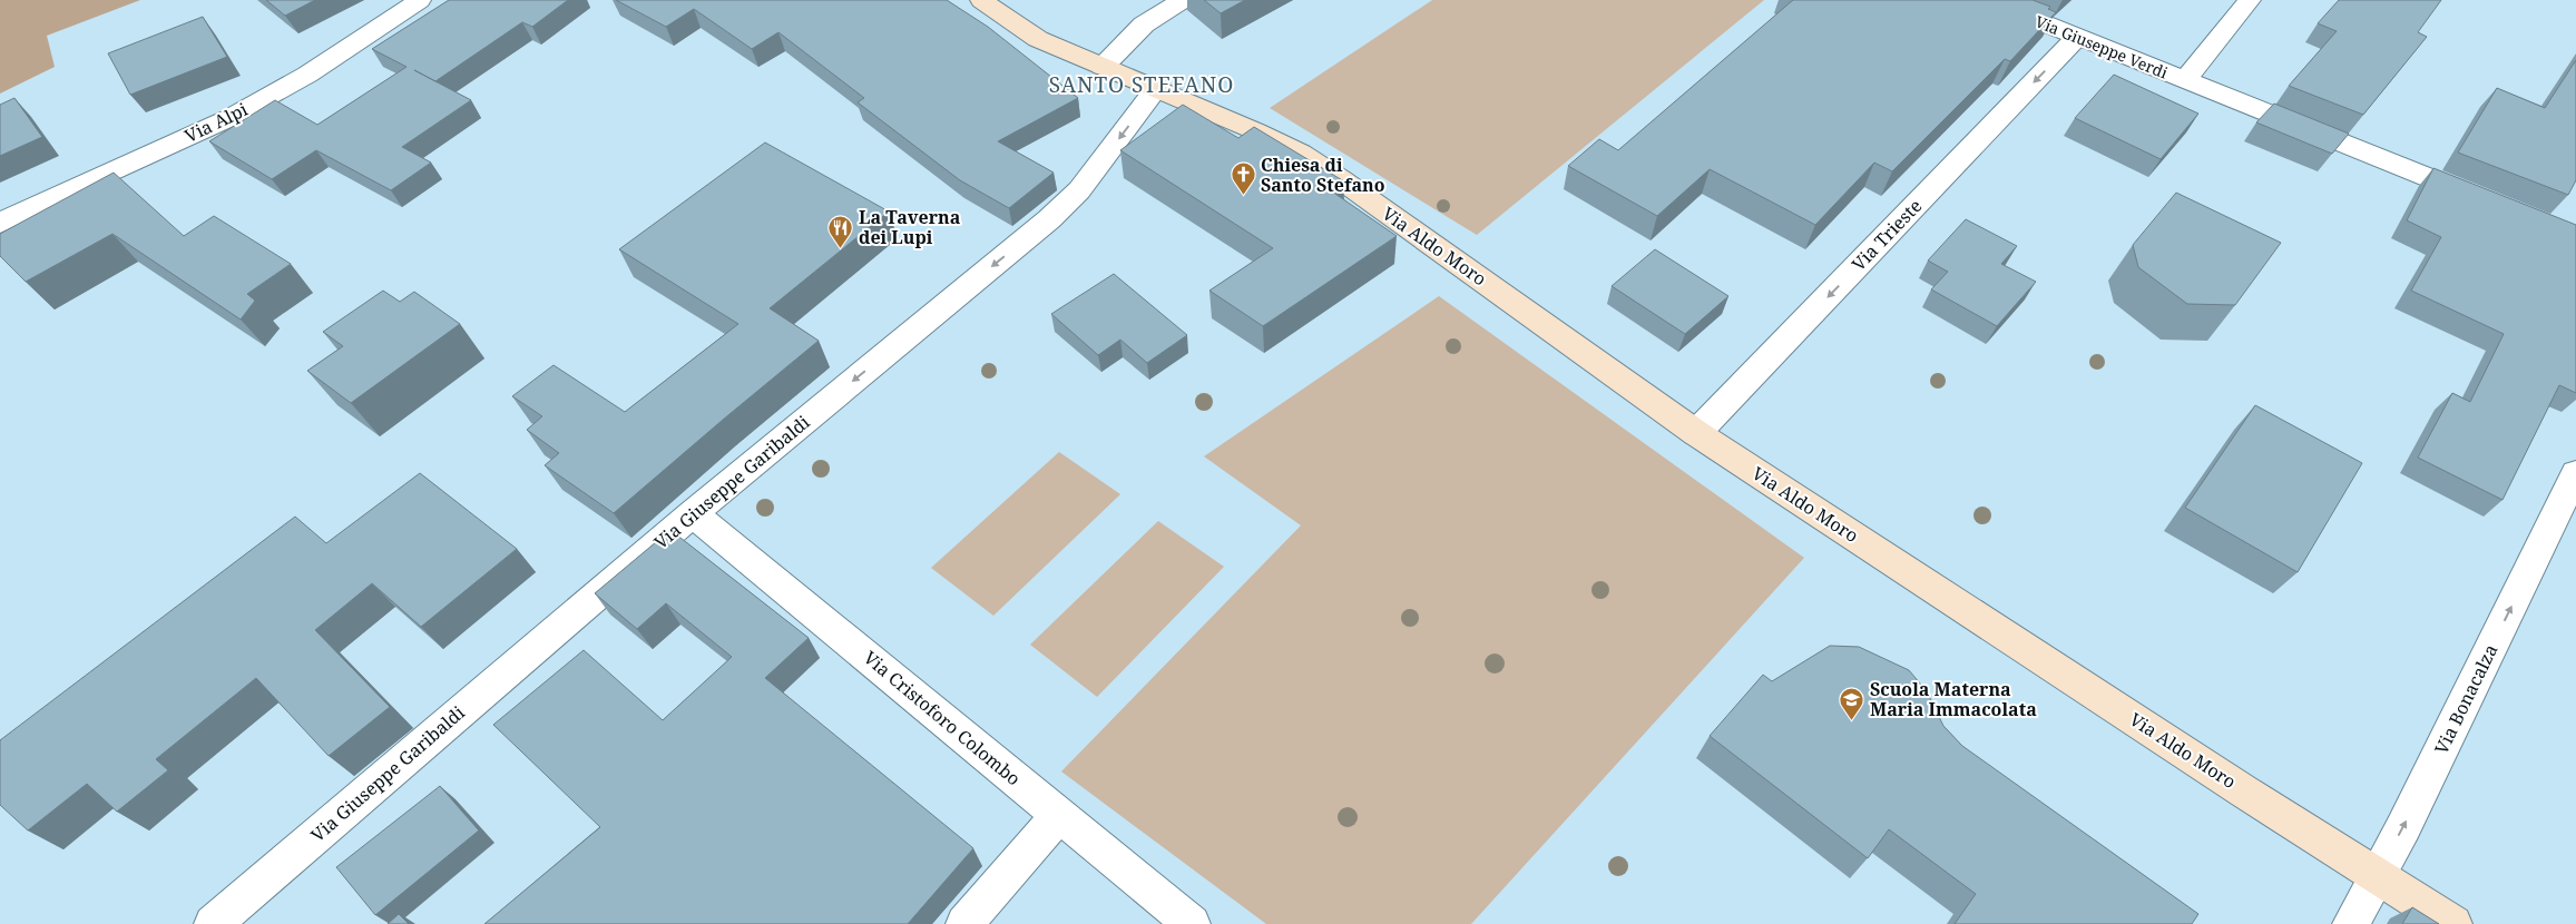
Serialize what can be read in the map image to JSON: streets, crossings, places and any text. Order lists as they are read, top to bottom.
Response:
{
  "streets": {
    "street": [
      "Via Giuseppe Verdi",
      "Via Alpi",
      "Via Trieste",
      "Via Aldo Moro",
      "Via Giuseppe Garibaldi",
      "Via Bonacalza",
      "Via Cristoforo Colombo"
    ]
  },
  "crossings": [
    ["Via Giuseppe Verdi", "Via Trieste"],
    ["Via Trieste", "Via Aldo Moro"],
    ["Via Aldo Moro", "Via Giuseppe Garibaldi"],
    ["Via Aldo Moro", "Via Bonacalza"],
    ["Via Giuseppe Garibaldi", "Via Cristoforo Colombo"]
  ],
  "one_way": ["Via Trieste", "Via Giuseppe Garibaldi", "Via Bonacalza"],
  "districts": ["SANTO STEFANO"],
  "places": {
    "church": ["Chiesa di Santo Stefano"],
    "restaurant": ["La Taverna dei Lupi"],
    "school or university": ["Scuola Materna Maria Immacolata"]
  }
}
